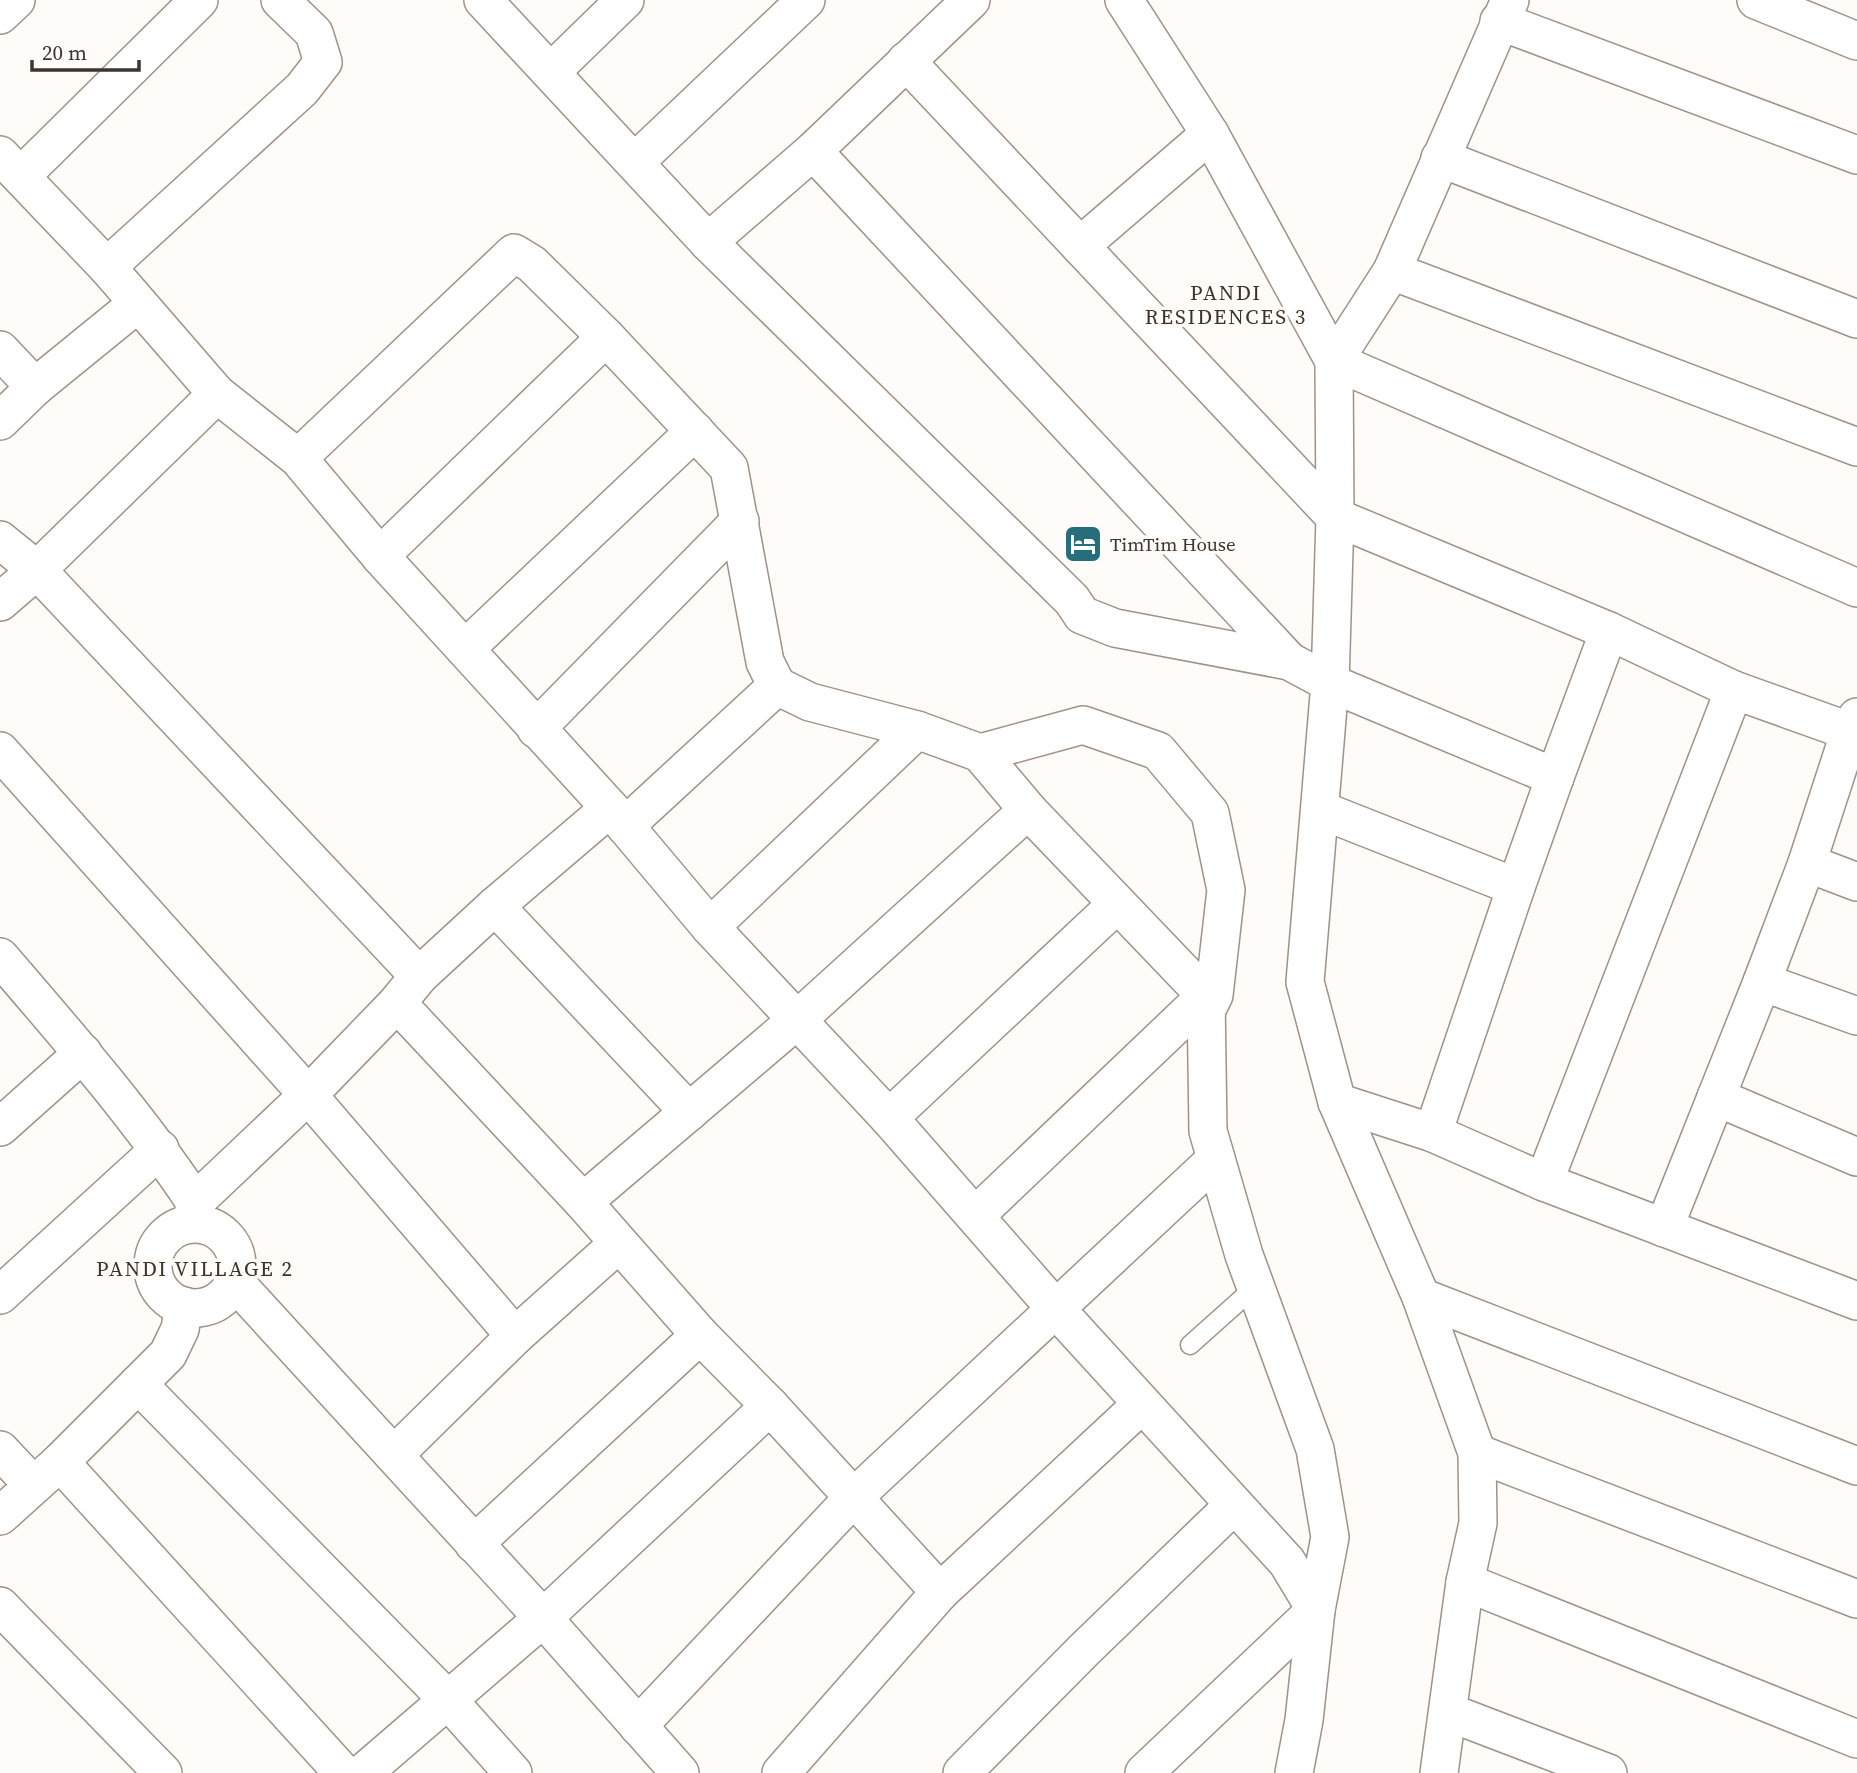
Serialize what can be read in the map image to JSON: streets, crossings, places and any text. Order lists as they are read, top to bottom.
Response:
{
  "districts": ["PANDI RESIDENCES 3", "PANDI VILLAGE 2"],
  "places": {
    "hotel": ["TimTim House"]
  },
  "scale_bar": "20 m"
}
